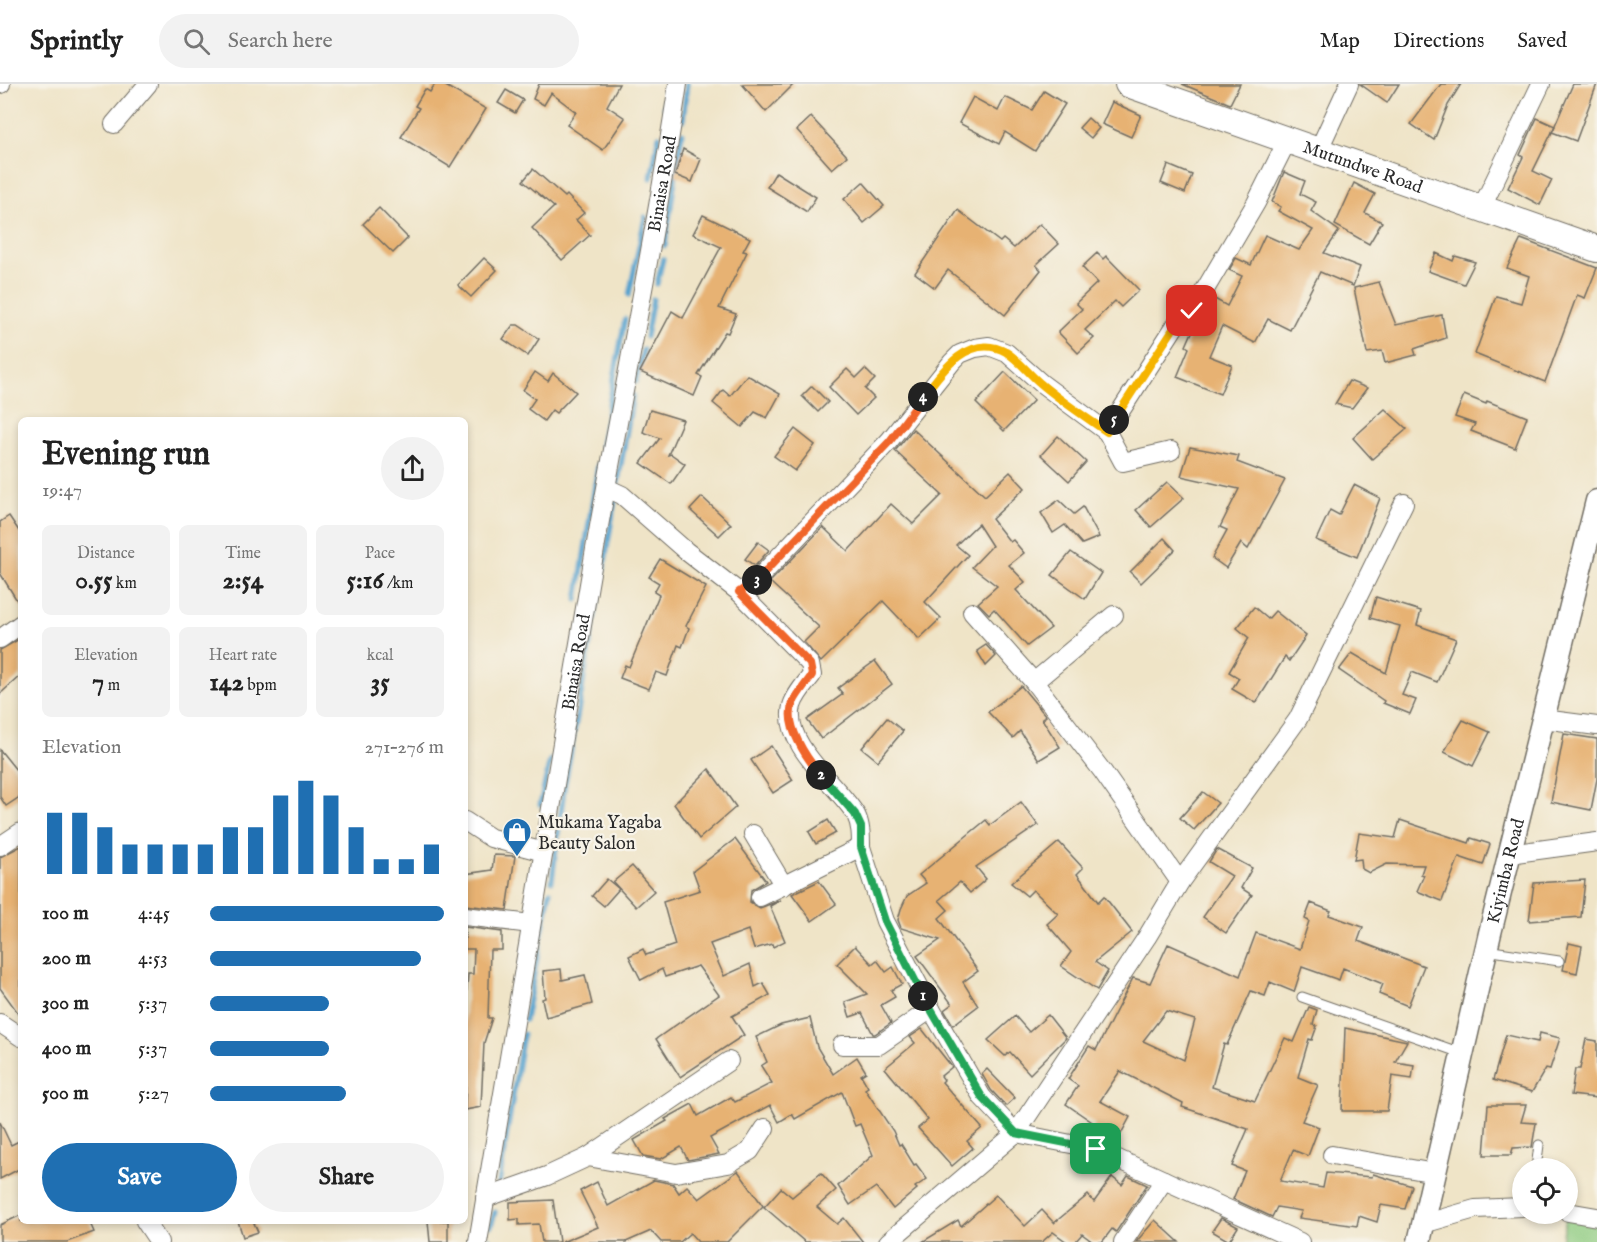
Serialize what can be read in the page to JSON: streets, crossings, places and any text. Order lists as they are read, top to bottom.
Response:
{
  "streets": {
    "main road": ["Mutundwe Road"],
    "street": ["Binaisa Road", "Kiyimba Road"]
  },
  "places": {
    "shop": ["Mukama Yagaba Beauty Salon"]
  },
  "page": {
    "header": "Sprintly",
    "search": "Search here",
    "nav": ["Map", "Directions", "Saved"],
    "pins": [
      "4",
      "5",
      "3",
      "2",
      "1"
    ],
    "heading": ["Evening run", "19:47"],
    "stats": [
      ["Distance", "0.55 km"],
      ["Time", "2:54"],
      ["Pace", "5:16 /km"],
      ["Elevation", "7 m"],
      ["Heart rate", "142 bpm"],
      ["kcal", "35"]
    ],
    "chart": ["Elevation", "271–276 m"],
    "list": [
      {
        "name": "100 m",
        "note": "4:45"
      },
      {
        "name": "200 m",
        "note": "4:53"
      },
      {
        "name": "300 m",
        "note": "5:37"
      },
      {
        "name": "400 m",
        "note": "5:37"
      },
      {
        "name": "500 m",
        "note": "5:27"
      }
    ],
    "buttons": ["Save", "Share"]
  }
}
